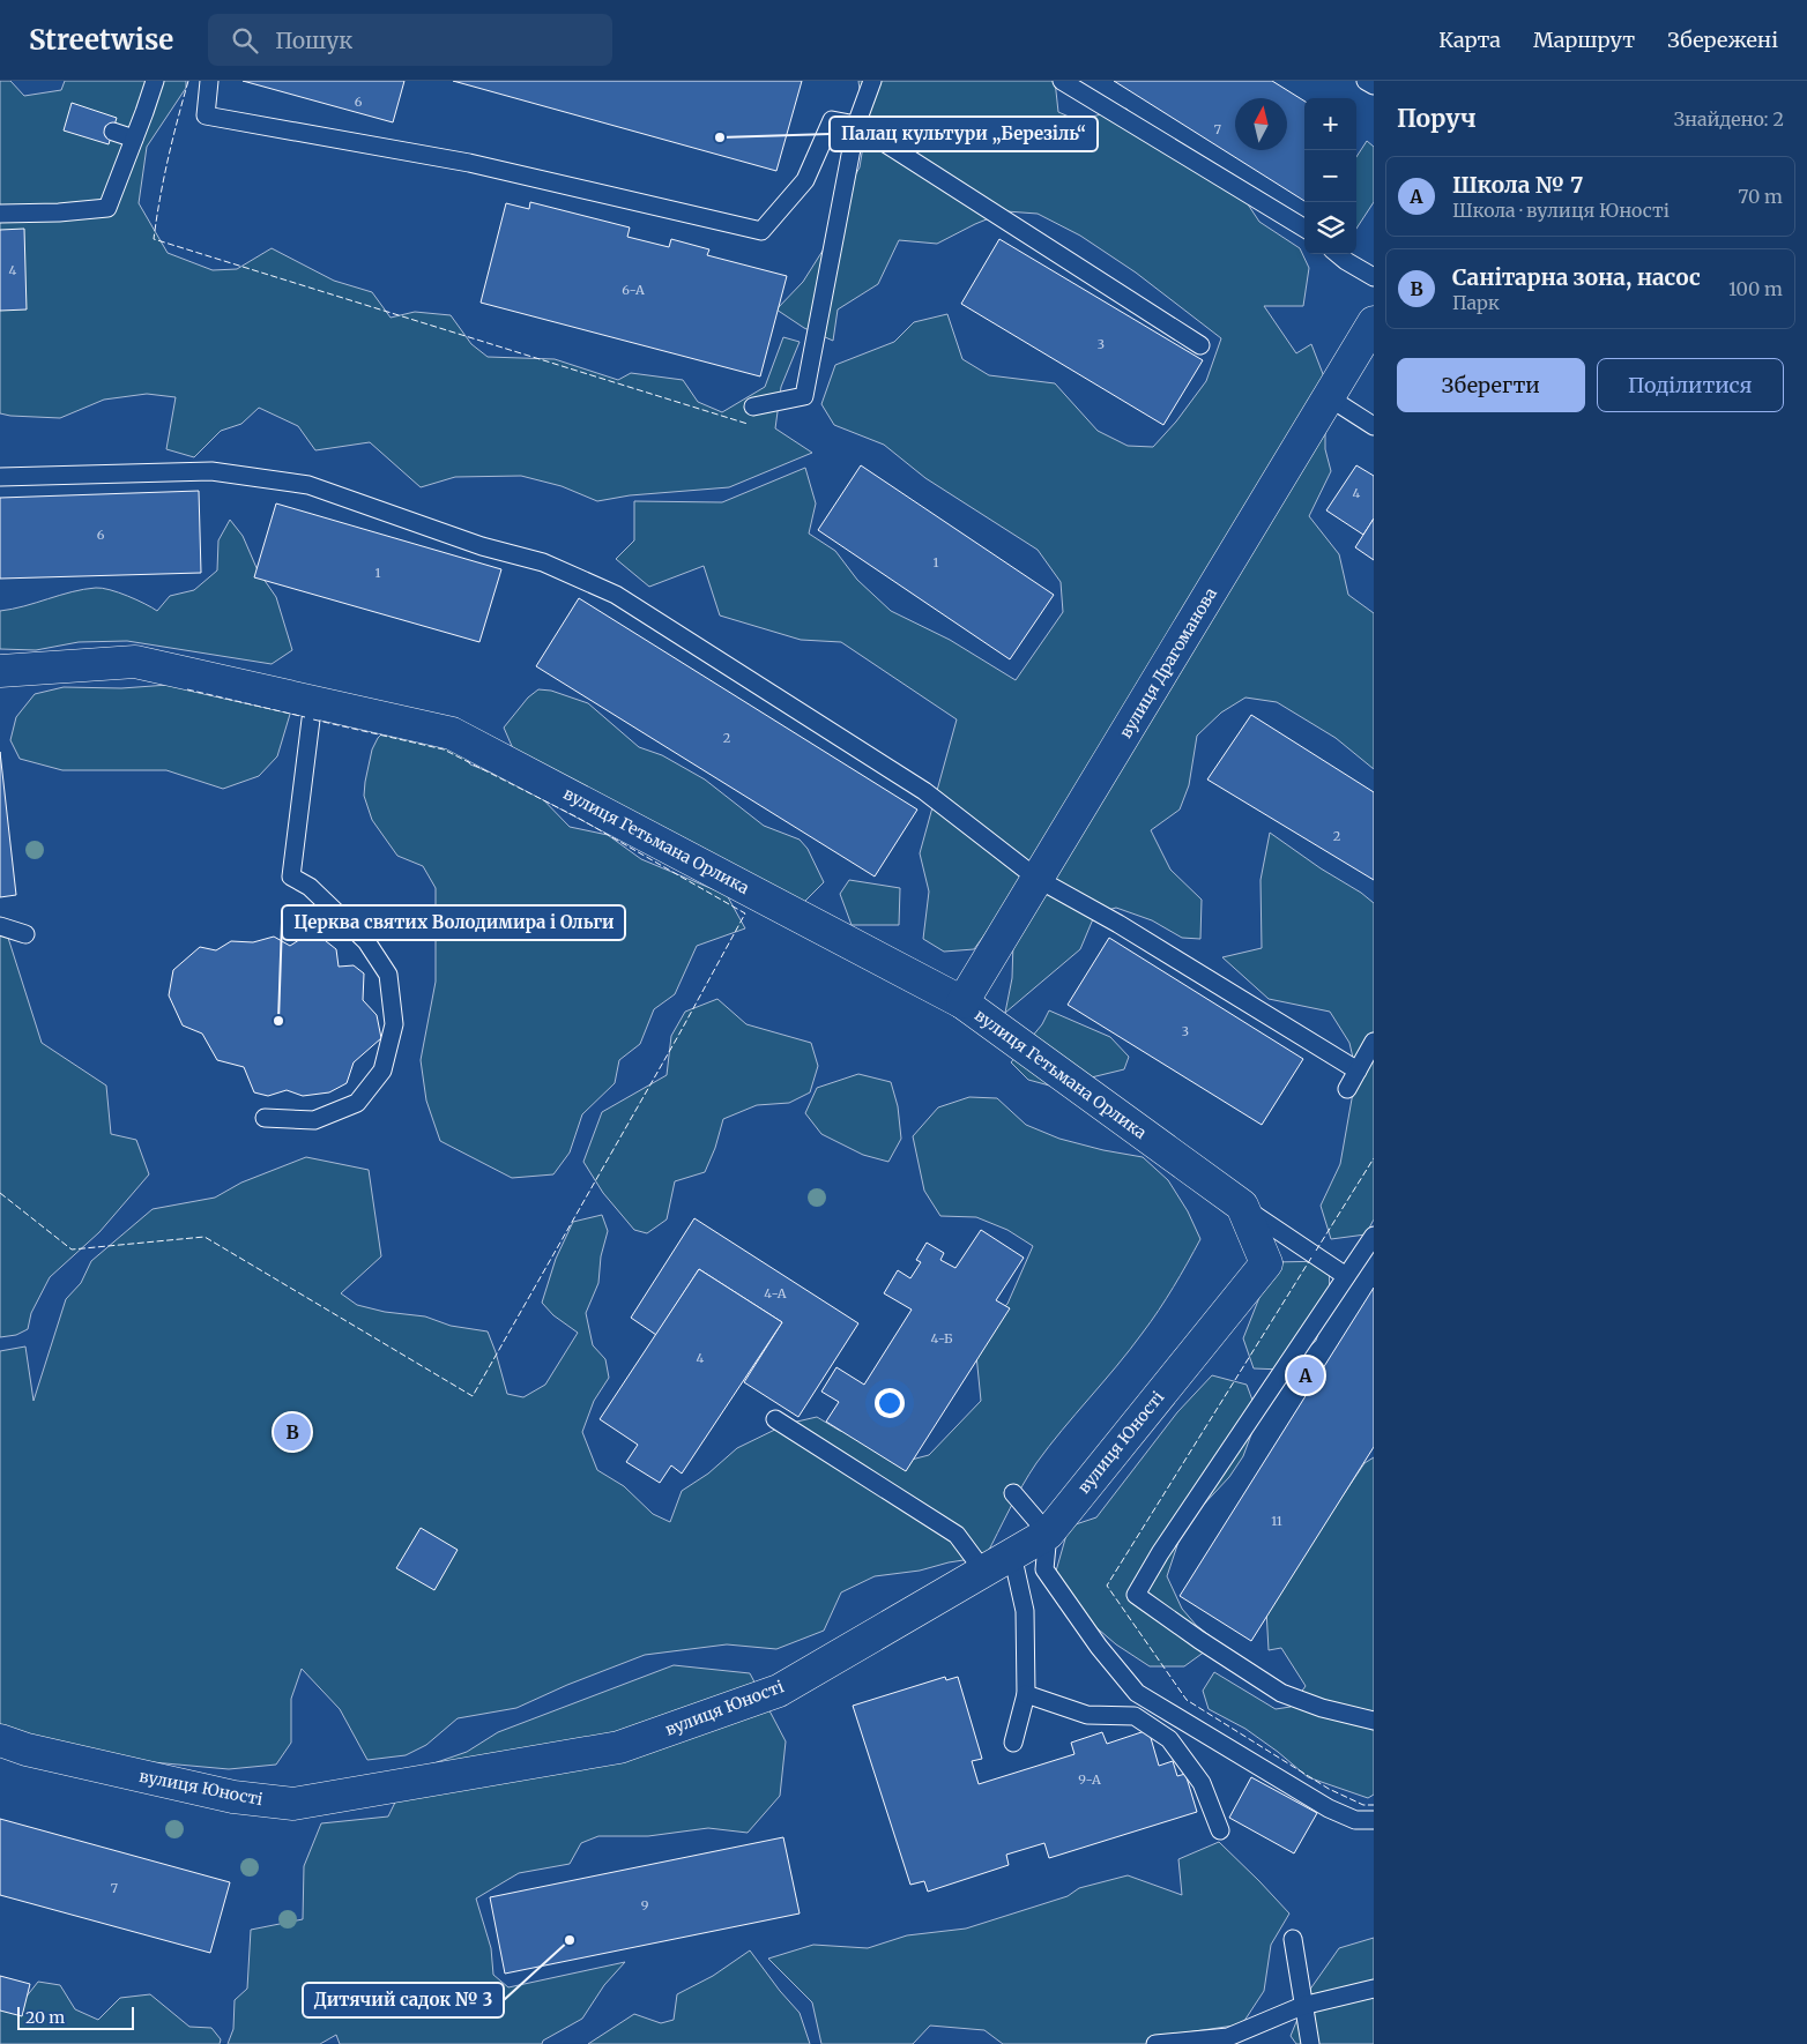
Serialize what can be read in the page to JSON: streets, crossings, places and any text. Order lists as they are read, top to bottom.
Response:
{
  "streets": {
    "street": ["вулиця Драгоманова", "вулиця Гетьмана Орлика", "вулиця Юності"]
  },
  "crossings": [
    ["вулиця Драгоманова", "вулиця Гетьмана Орлика"],
    ["вулиця Гетьмана Орлика", "вулиця Юності"]
  ],
  "places": ["Палац культури „Березіль“", "Церква святих Володимира і Ольги", "Дитячий садок № 3"],
  "house_numbers": [
    "6",
    "7",
    "4",
    "6-А",
    "3",
    "4",
    "6",
    "1",
    "1",
    "2",
    "2",
    "3",
    "4-А",
    "4-Б",
    "4",
    "11",
    "9-А",
    "7",
    "9"
  ],
  "scale_bar": "20 m",
  "north": "top",
  "page": {
    "header": "Streetwise",
    "search": "Пошук",
    "nav": ["Карта", "Маршрут", "Збережені"],
    "heading": ["Поруч", "Знайдено: 2"],
    "map_buttons": ["+", "−"],
    "list": [
      {
        "mark": "A",
        "name": "Школа № 7",
        "note": "Школа · вулиця Юності",
        "value": "70 m"
      },
      {
        "mark": "B",
        "name": "Санітарна зона, насос",
        "note": "Парк",
        "value": "100 m"
      }
    ],
    "buttons": ["Зберегти", "Поділитися"],
    "pins": ["A", "B"],
    "scale": "20 m"
  }
}
